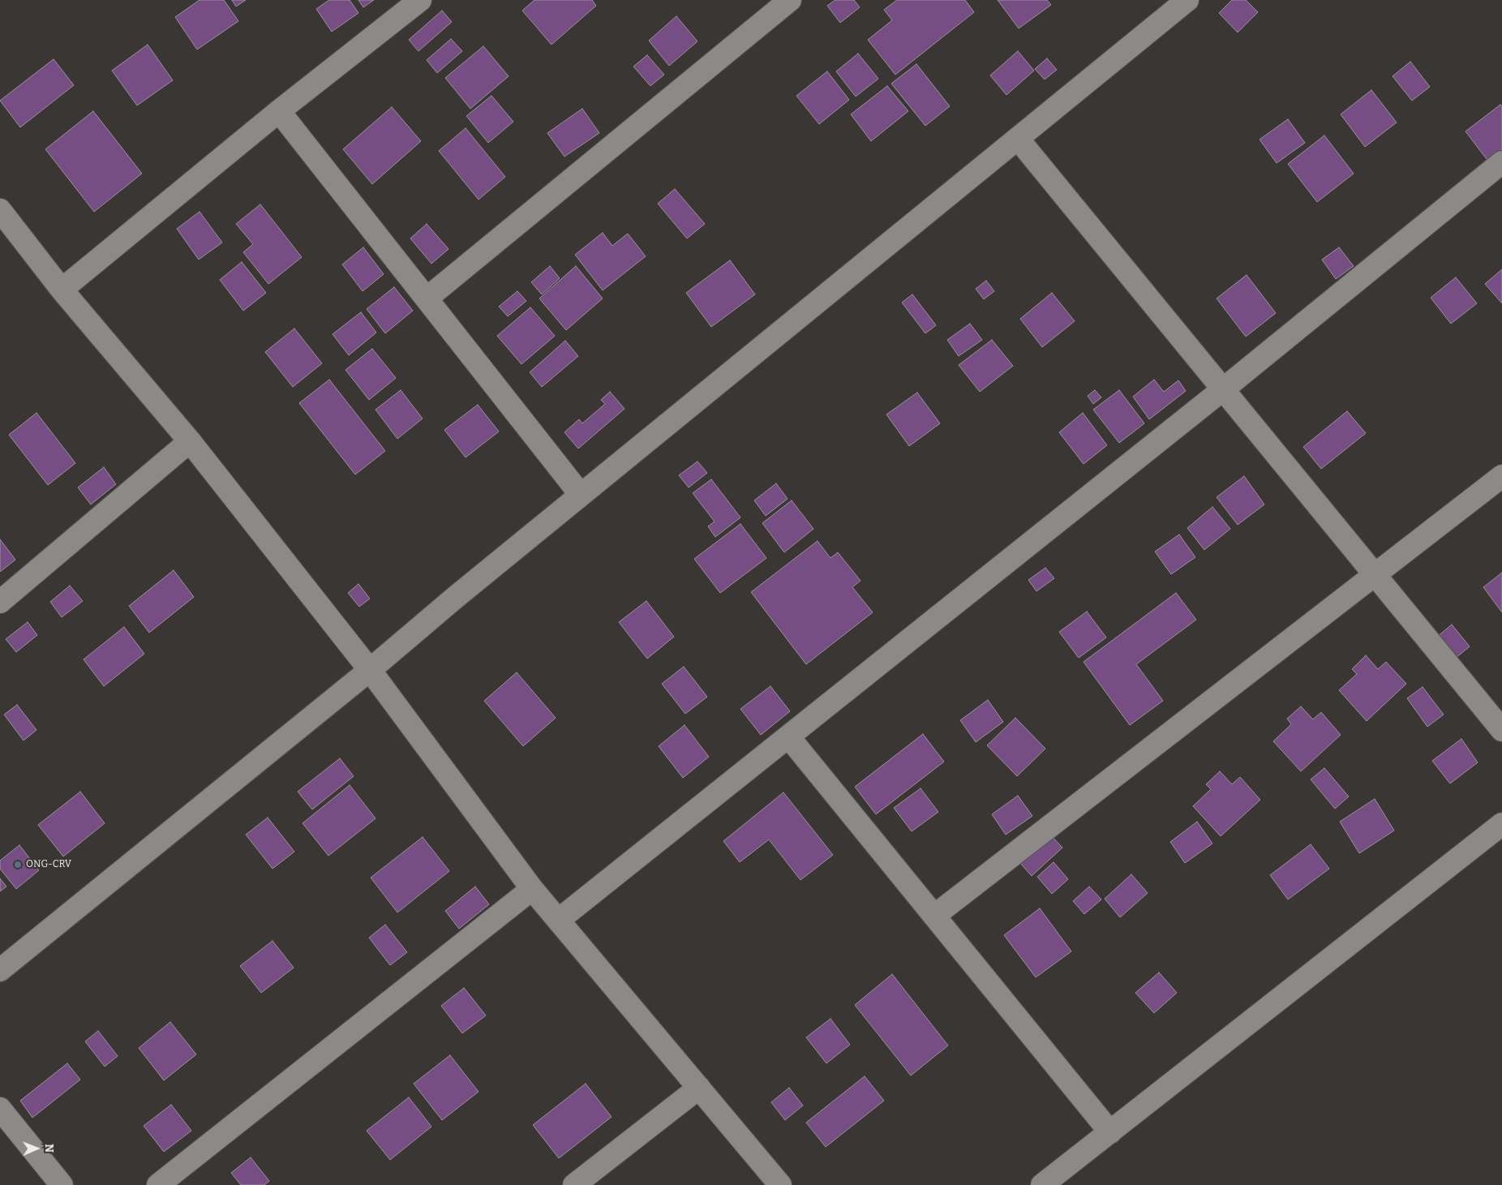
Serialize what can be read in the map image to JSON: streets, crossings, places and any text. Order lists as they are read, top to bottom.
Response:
{
  "places": ["ONG-CRV"],
  "north": "right"
}
